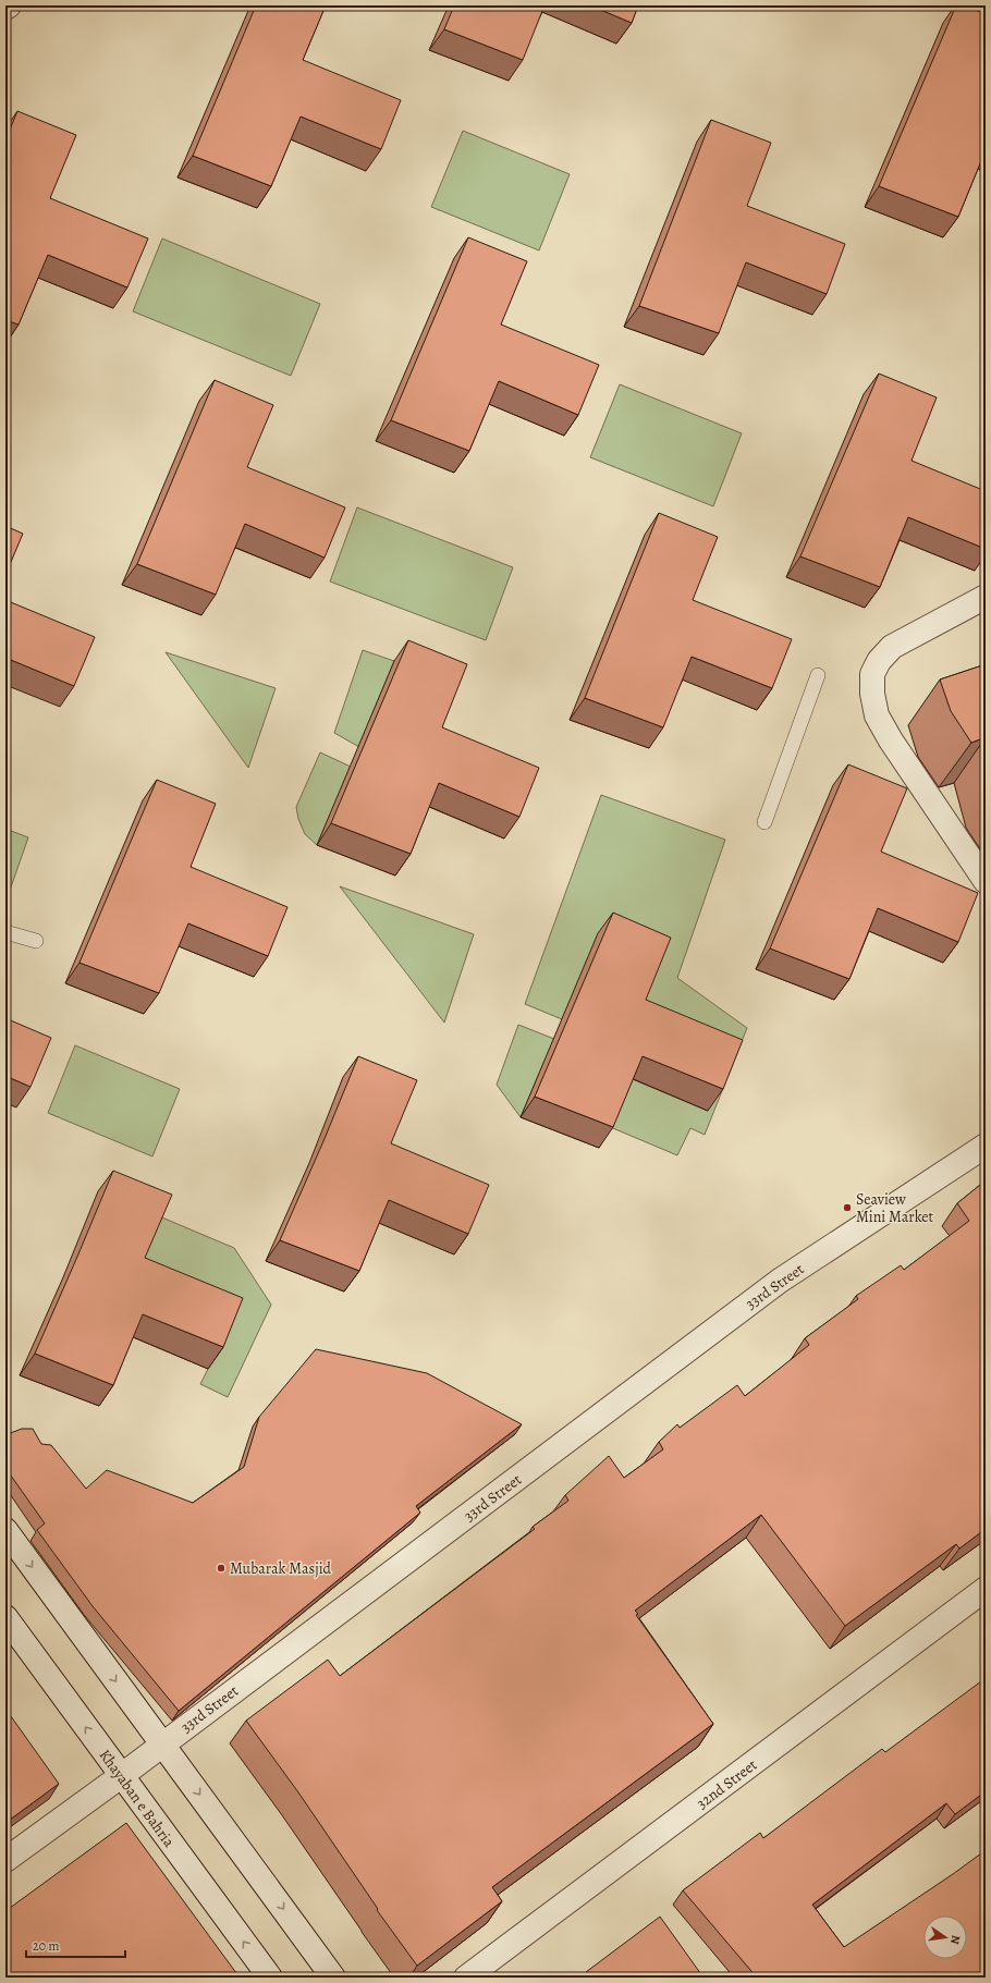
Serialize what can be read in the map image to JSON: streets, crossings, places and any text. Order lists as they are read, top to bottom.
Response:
{
  "streets": {
    "street": ["33rd Street", "32nd Street", "Khayaban e Bahria"]
  },
  "crossings": [
    ["33rd Street", "Khayaban e Bahria"]
  ],
  "places": ["Seaview Mini Market", "Mubarak Masjid"],
  "scale_bar": "20 m",
  "north": "right"
}
